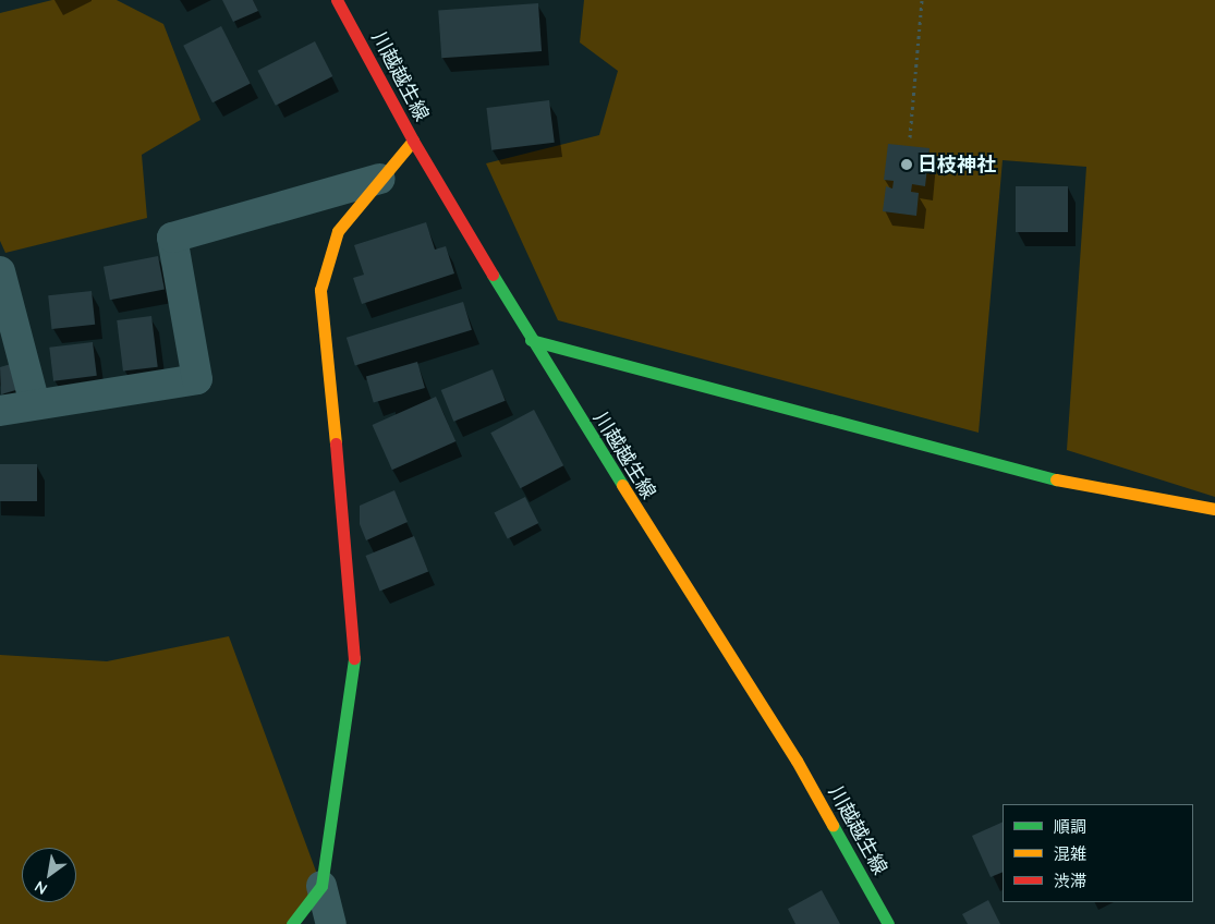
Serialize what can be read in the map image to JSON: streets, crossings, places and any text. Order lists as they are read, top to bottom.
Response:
{
  "streets": {
    "street": ["川越越生線"]
  },
  "places": ["日枝神社"],
  "legend": ["順調", "混雑", "渋滞"],
  "north": "bottom left"
}
